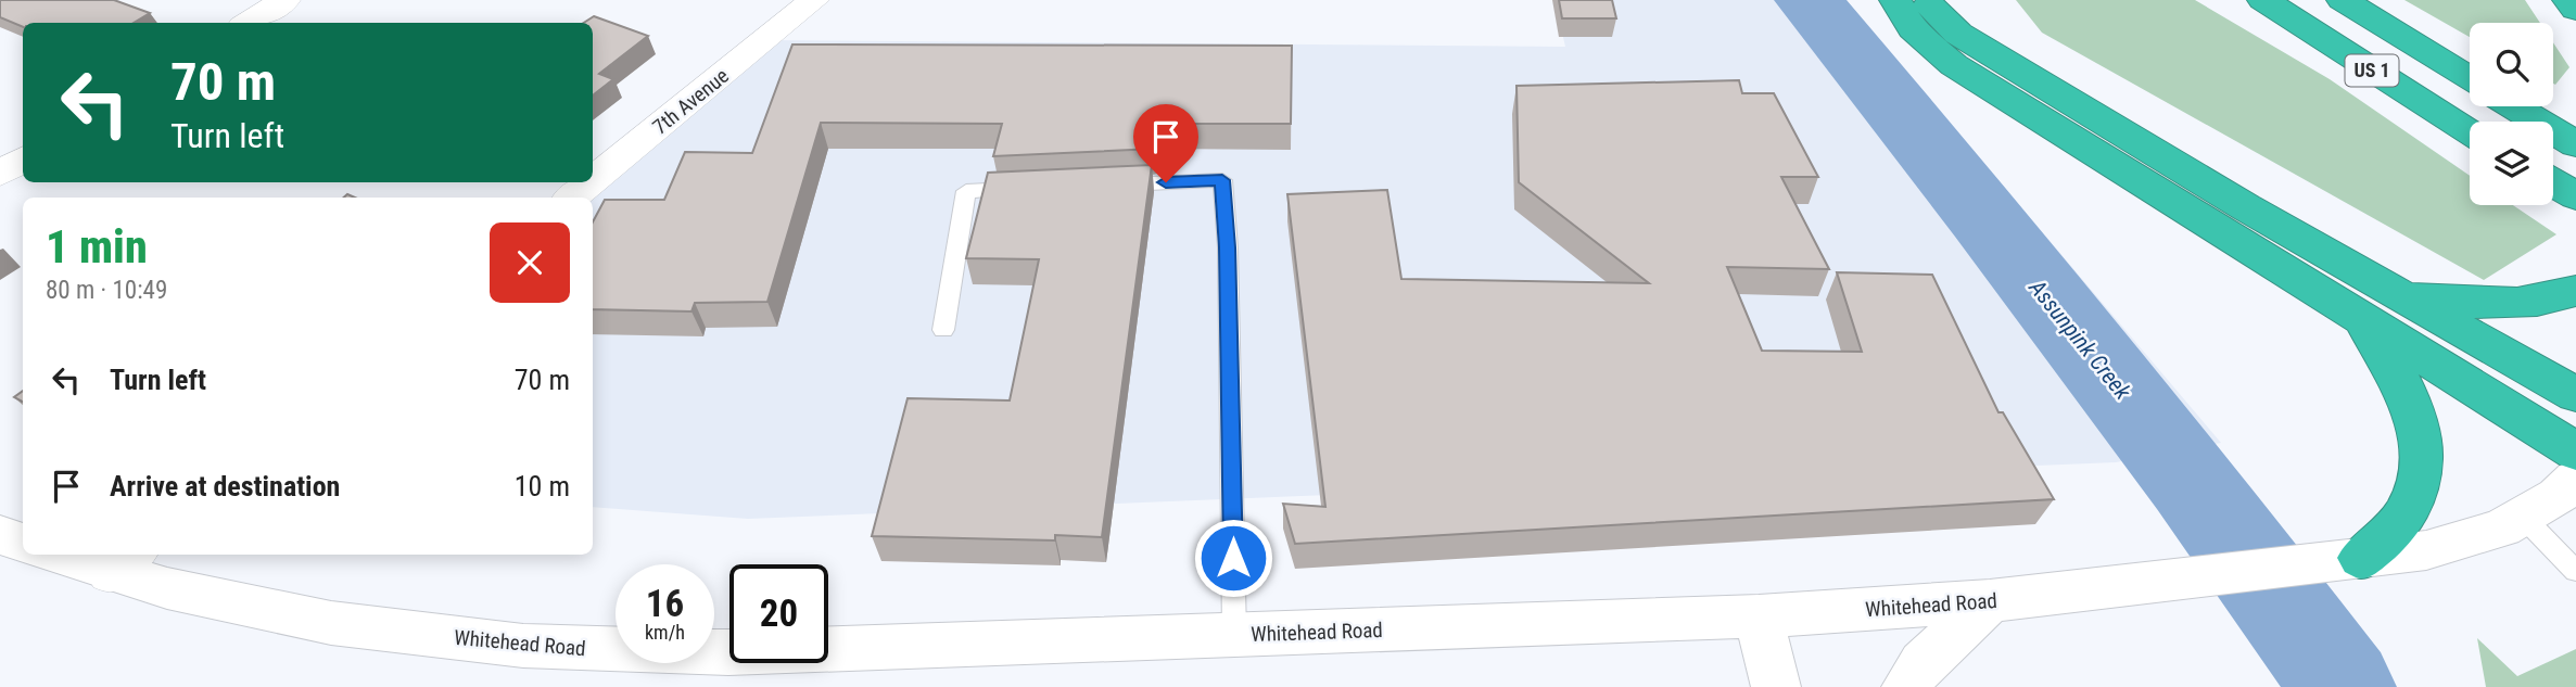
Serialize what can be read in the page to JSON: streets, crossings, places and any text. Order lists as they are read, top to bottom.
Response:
{
  "streets": {
    "highway": ["US 1"],
    "street": ["7th Avenue", "Whitehead Road"]
  },
  "water": ["Assunpink Creek"],
  "page": {
    "turn": ["70 m", "Turn left"],
    "heading": ["1 min", "80 m · 10:49"],
    "list": [
      {
        "name": "Turn left",
        "value": "70 m"
      },
      {
        "name": "Arrive at destination",
        "value": "10 m"
      }
    ],
    "speed": "16 km/h",
    "limit": "20"
  }
}
